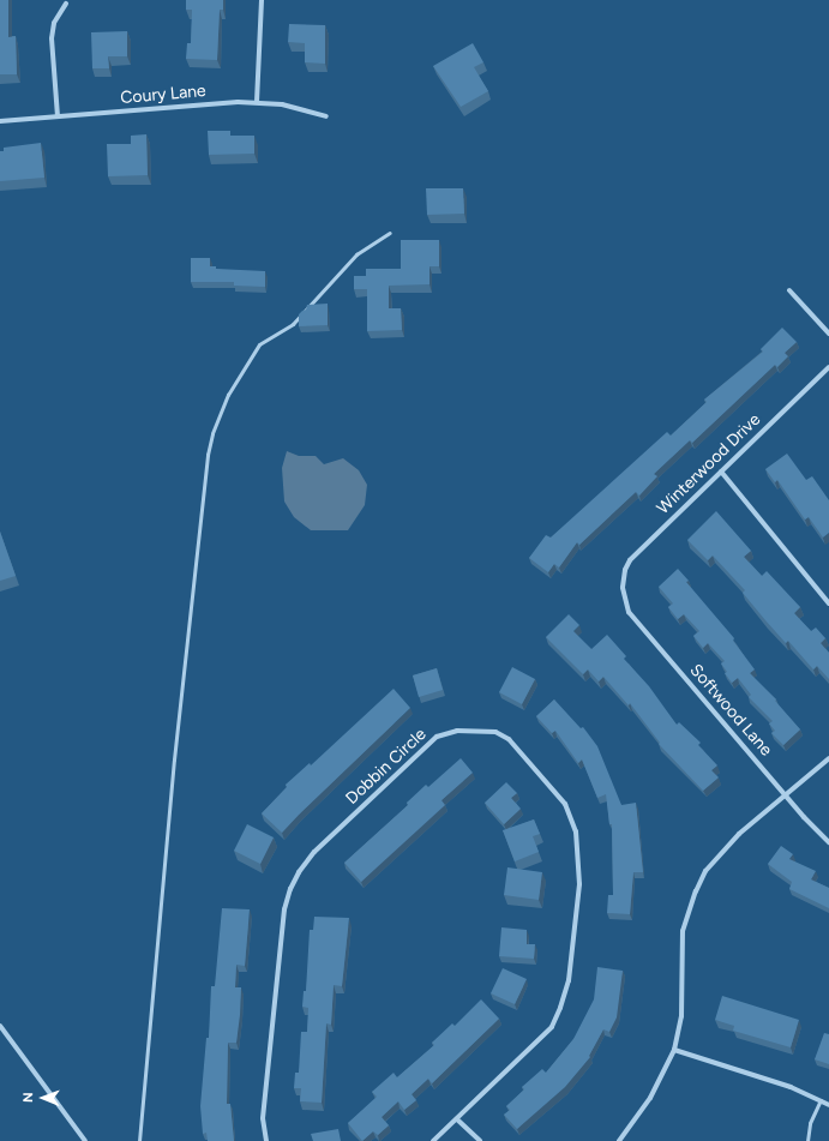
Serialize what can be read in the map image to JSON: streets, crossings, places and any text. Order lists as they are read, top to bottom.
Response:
{
  "streets": {
    "street": [
      "Coury Lane",
      "Winterwood Drive",
      "Softwood Lane",
      "Dobbin Circle"
    ]
  },
  "crossings": [
    ["Winterwood Drive", "Softwood Lane"]
  ],
  "north": "left"
}
